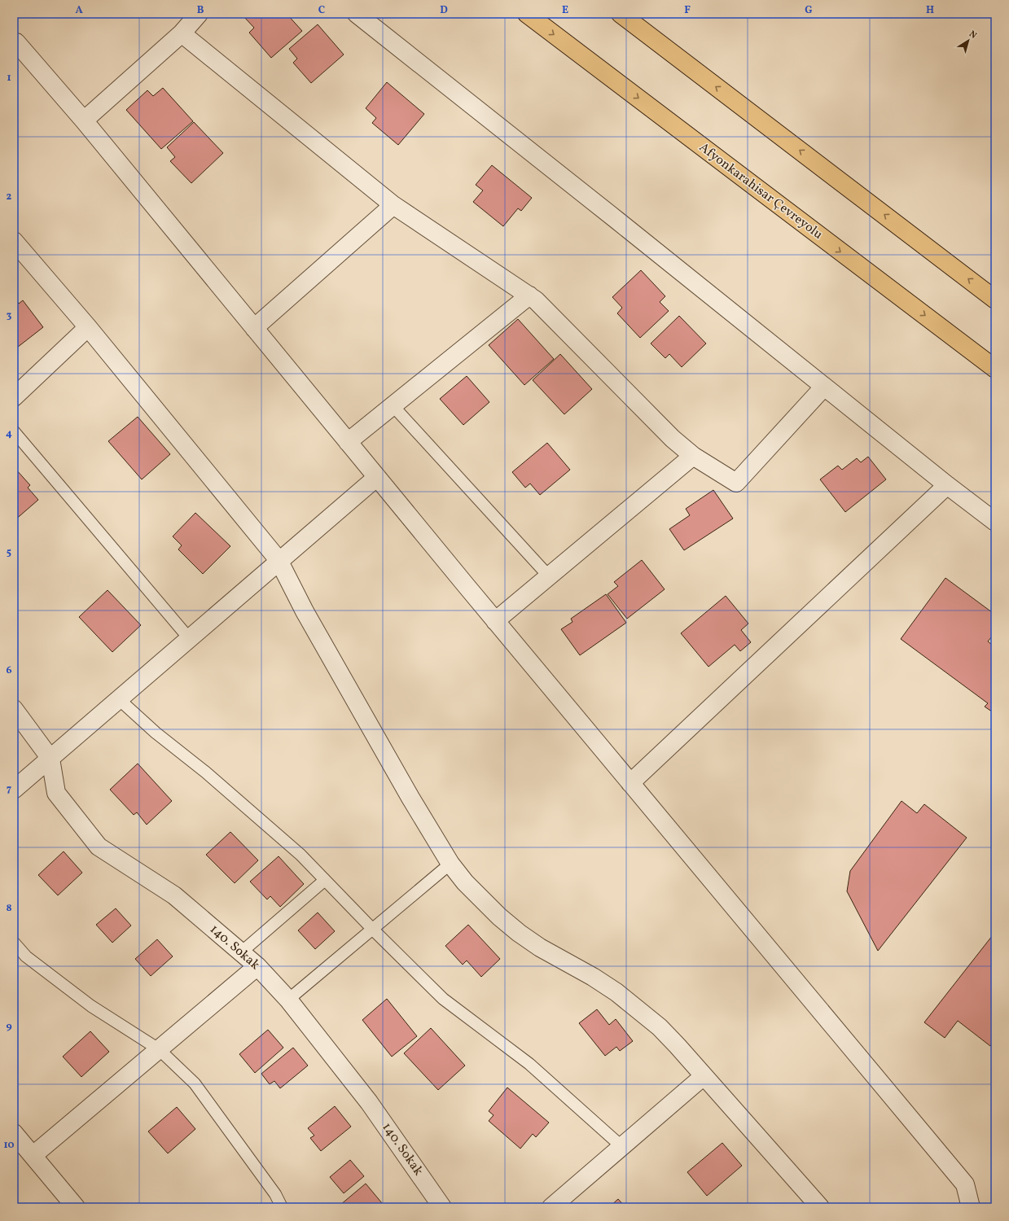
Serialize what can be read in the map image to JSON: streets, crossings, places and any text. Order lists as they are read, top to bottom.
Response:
{
  "streets": {
    "highway": ["Afyonkarahisar Çevreyolu"],
    "street": ["140. Sokak"]
  },
  "north": "top right",
  "grid": {
    "columns": [
      "A",
      "B",
      "C",
      "D",
      "E",
      "F",
      "G",
      "H"
    ],
    "rows": [
      "1",
      "2",
      "3",
      "4",
      "5",
      "6",
      "7",
      "8",
      "9",
      "10"
    ]
  }
}
